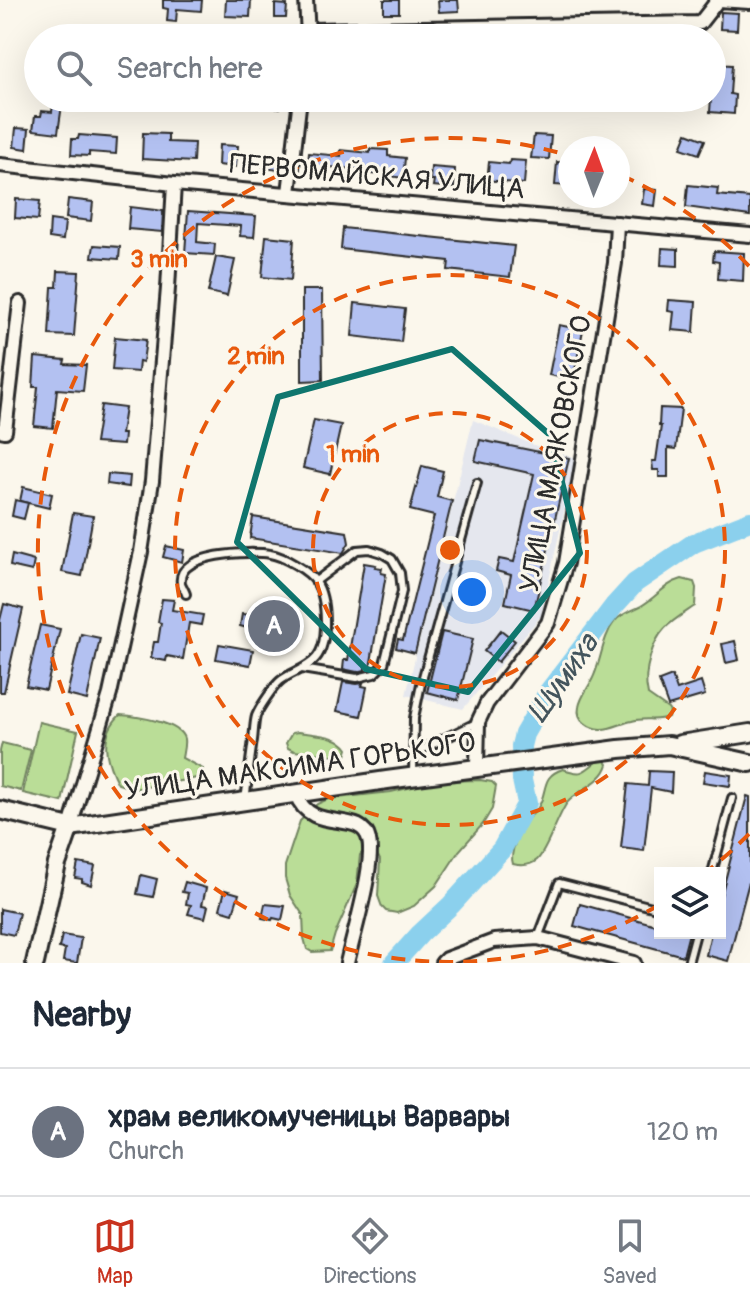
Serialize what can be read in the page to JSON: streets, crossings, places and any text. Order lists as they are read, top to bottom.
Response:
{
  "streets": {
    "street": ["ПЕРВОМАЙСКАЯ УЛИЦА", "УЛИЦА МАЯКОВСКОГО", "УЛИЦА МАКСИМА ГОРЬКОГО"]
  },
  "crossings": [
    ["ПЕРВОМАЙСКАЯ УЛИЦА", "УЛИЦА МАЯКОВСКОГО"],
    ["УЛИЦА МАЯКОВСКОГО", "УЛИЦА МАКСИМА ГОРЬКОГО"]
  ],
  "water": ["Шумиха"],
  "north": "top",
  "page": {
    "search": "Search here",
    "pins": "A",
    "heading": "Nearby",
    "list": [
      {
        "mark": "A",
        "name": "храм великомученицы Варвары",
        "note": "Church",
        "value": "120 m"
      }
    ],
    "nav": ["Map", "Directions", "Saved"]
  },
  "rings": ["3 min", "2 min", "1 min"]
}
